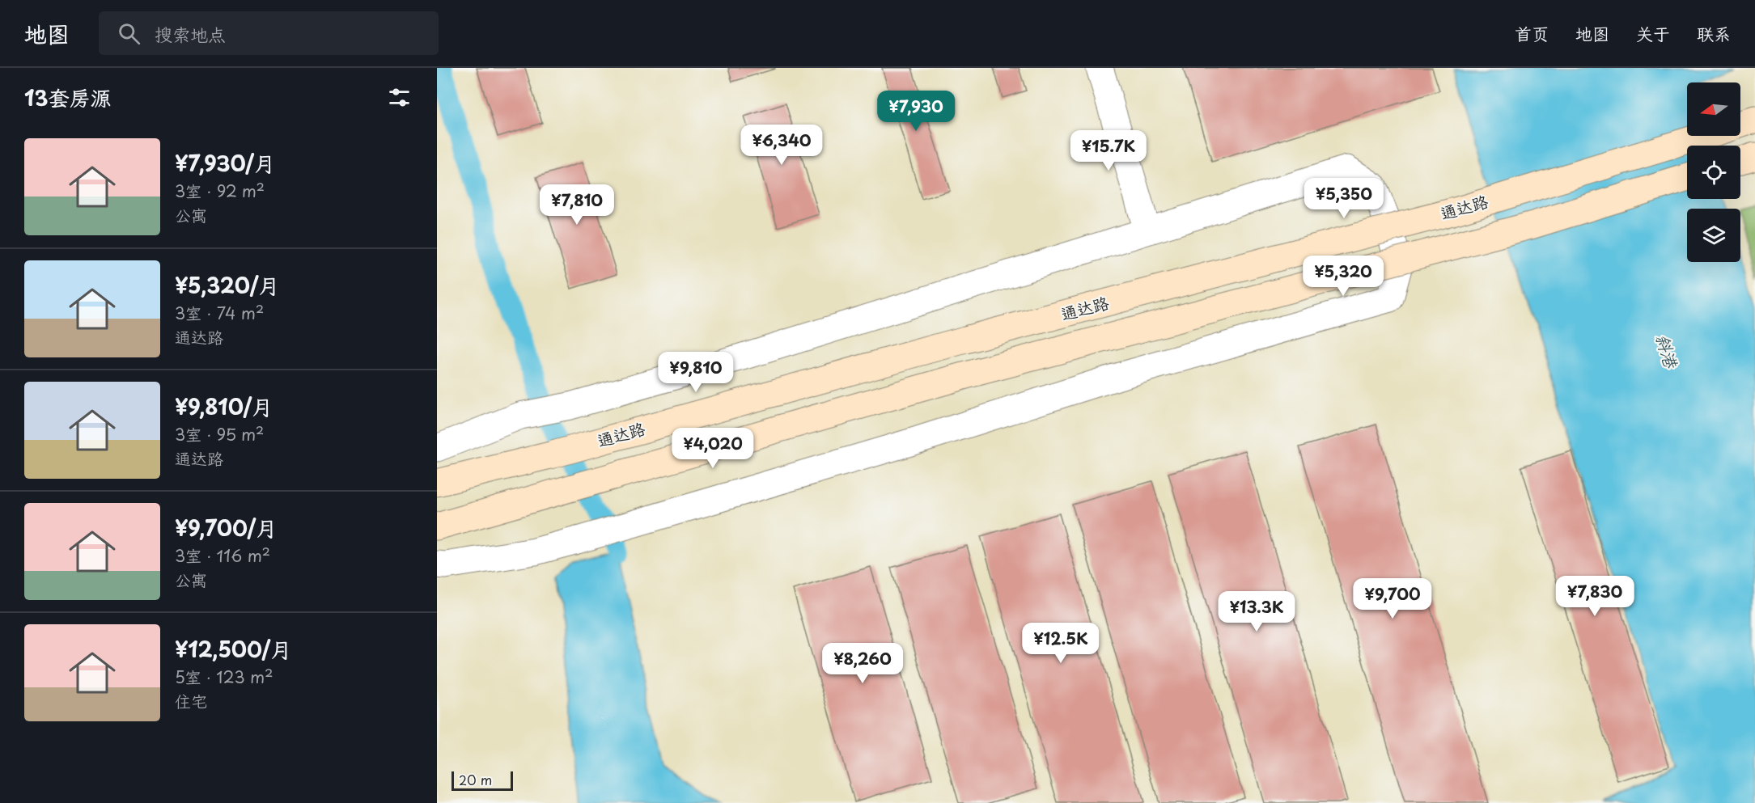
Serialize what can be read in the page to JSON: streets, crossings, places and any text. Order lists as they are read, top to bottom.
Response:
{
  "streets": {
    "main road": ["通达路"]
  },
  "water": ["斜港"],
  "scale_bar": "20 m",
  "north": "left",
  "page": {
    "header": "地图",
    "search": "搜索地点",
    "nav": [
      "首页",
      "地图",
      "关于",
      "联系"
    ],
    "heading": "13套房源",
    "price": [
      "¥7,930",
      "¥6,340",
      "¥15.7K",
      "¥5,350",
      "¥7,810",
      "¥5,320",
      "¥9,810",
      "¥4,020",
      "¥7,830",
      "¥9,700",
      "¥13.3K",
      "¥12.5K",
      "¥8,260"
    ],
    "list": [
      {
        "name": "¥7,930/月",
        "note": "3室 · 92 m² · 公寓"
      },
      {
        "name": "¥5,320/月",
        "note": "3室 · 74 m² · 通达路"
      },
      {
        "name": "¥9,810/月",
        "note": "3室 · 95 m² · 通达路"
      },
      {
        "name": "¥9,700/月",
        "note": "3室 · 116 m² · 公寓"
      },
      {
        "name": "¥12,500/月",
        "note": "5室 · 123 m² · 住宅"
      }
    ],
    "scale": "20 m"
  }
}
